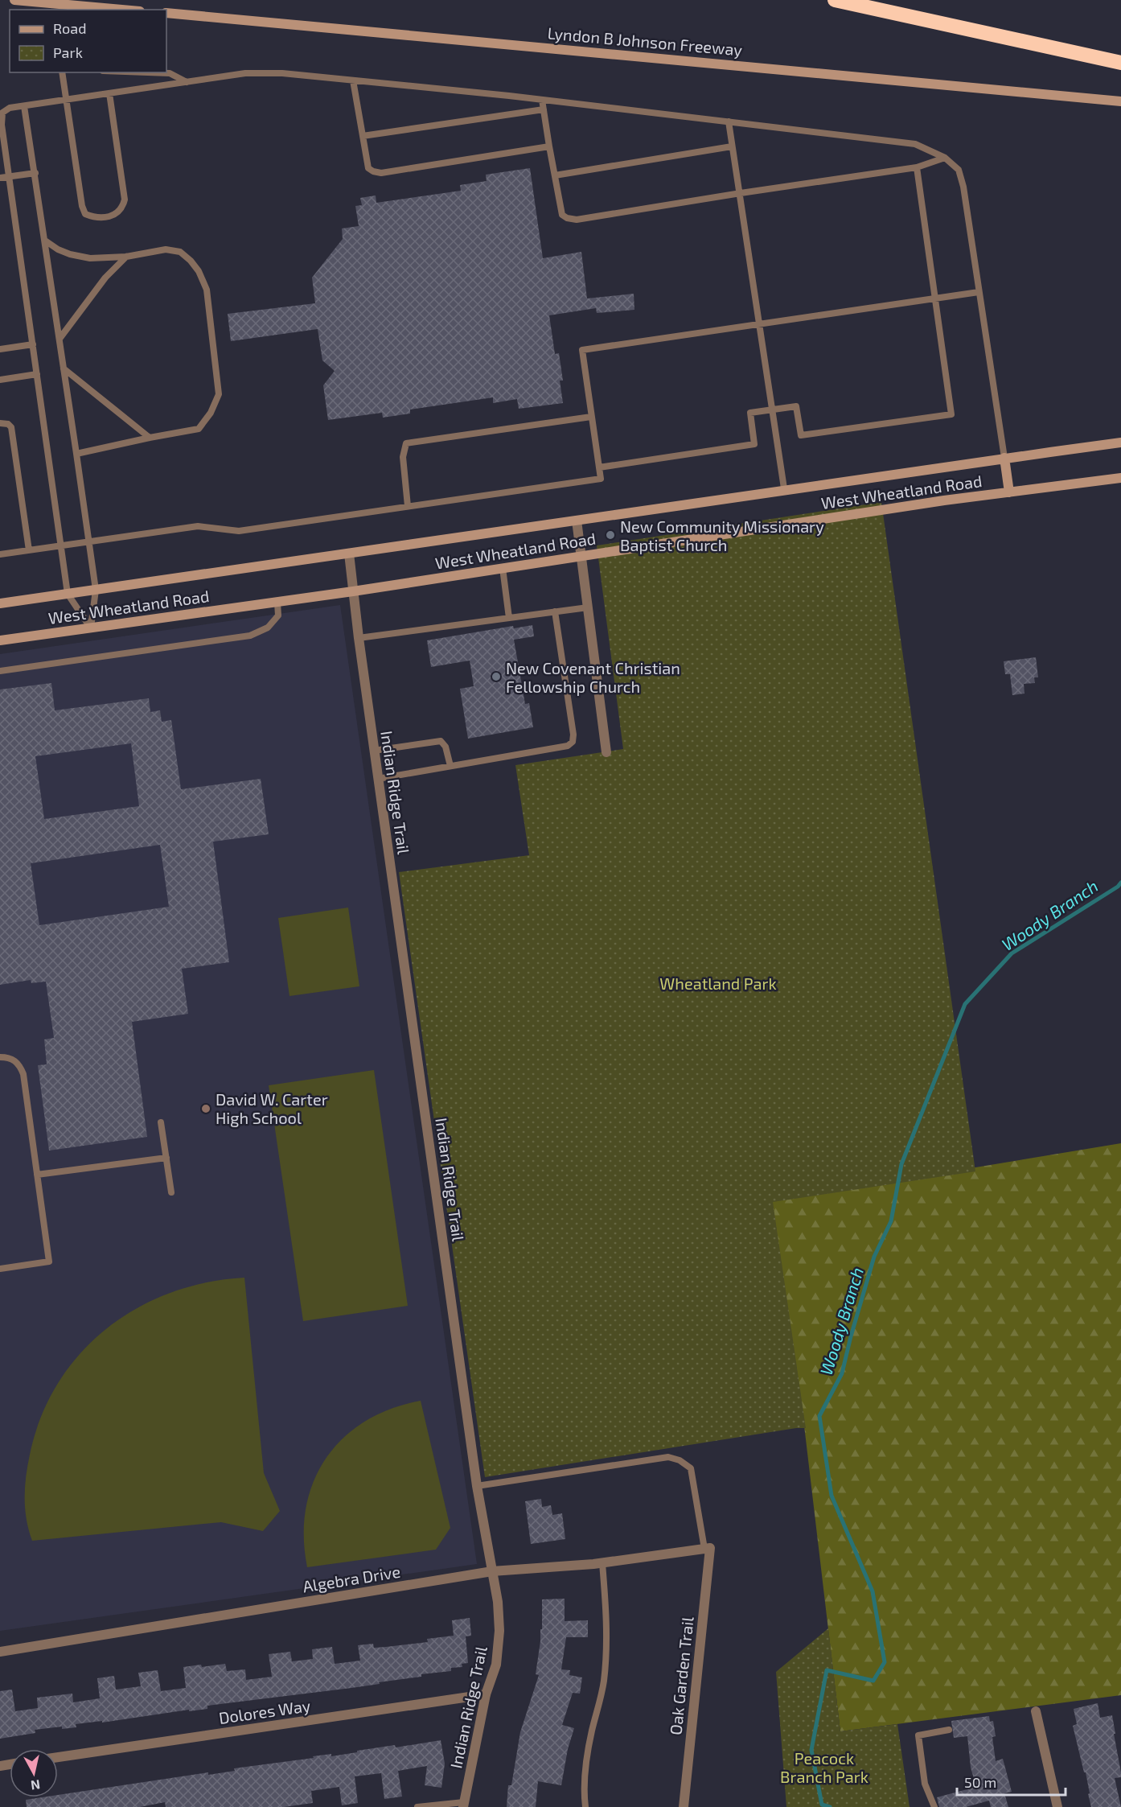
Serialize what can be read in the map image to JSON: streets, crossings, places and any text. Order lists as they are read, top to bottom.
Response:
{
  "streets": {
    "main road": ["Lyndon B Johnson Freeway", "West Wheatland Road"],
    "street": [
      "Indian Ridge Trail",
      "Algebra Drive",
      "Oak Garden Trail",
      "Dolores Way"
    ]
  },
  "crossings": [
    ["West Wheatland Road", "Indian Ridge Trail"],
    ["Indian Ridge Trail", "Algebra Drive"],
    ["Indian Ridge Trail", "Dolores Way"],
    ["Algebra Drive", "Oak Garden Trail"]
  ],
  "water": ["Woody Branch"],
  "parks": ["Wheatland Park", "Peacock Branch Park"],
  "places": ["New Community Missionary Baptist Church", "New Covenant Christian Fellowship Church", "David W. Carter High School"],
  "legend": ["Road", "Park"],
  "scale_bar": "50 m",
  "north": "bottom"
}
